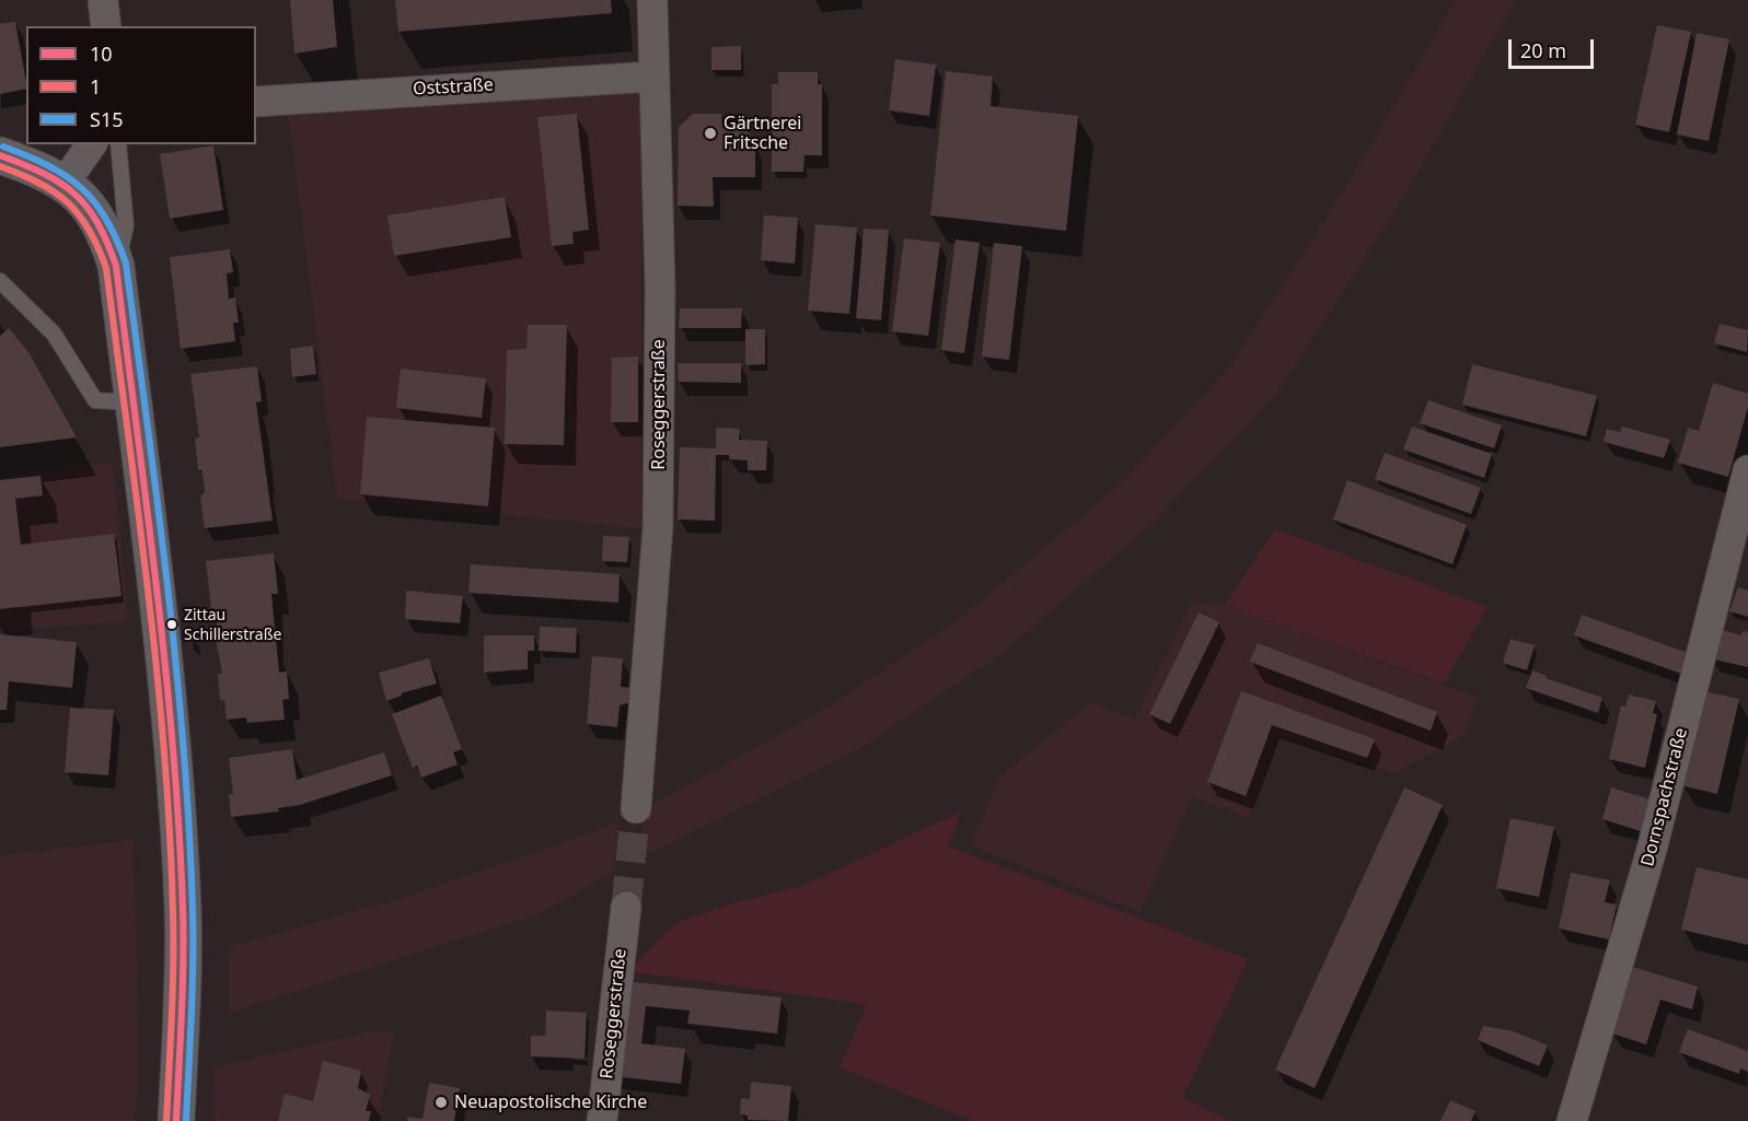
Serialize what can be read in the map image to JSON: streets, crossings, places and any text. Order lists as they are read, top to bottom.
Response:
{
  "streets": {
    "street": ["Oststraße", "Roseggerstraße", "Dornspachstraße"]
  },
  "crossings": [
    ["Oststraße", "Roseggerstraße"]
  ],
  "places": ["Gärtnerei Fritsche", "Zittau Schillerstraße", "Neuapostolische Kirche"],
  "lines": ["transit line S15", "transit line 10", "transit line 1"],
  "legend": ["10", "1", "S15"],
  "scale_bar": "20 m"
}
